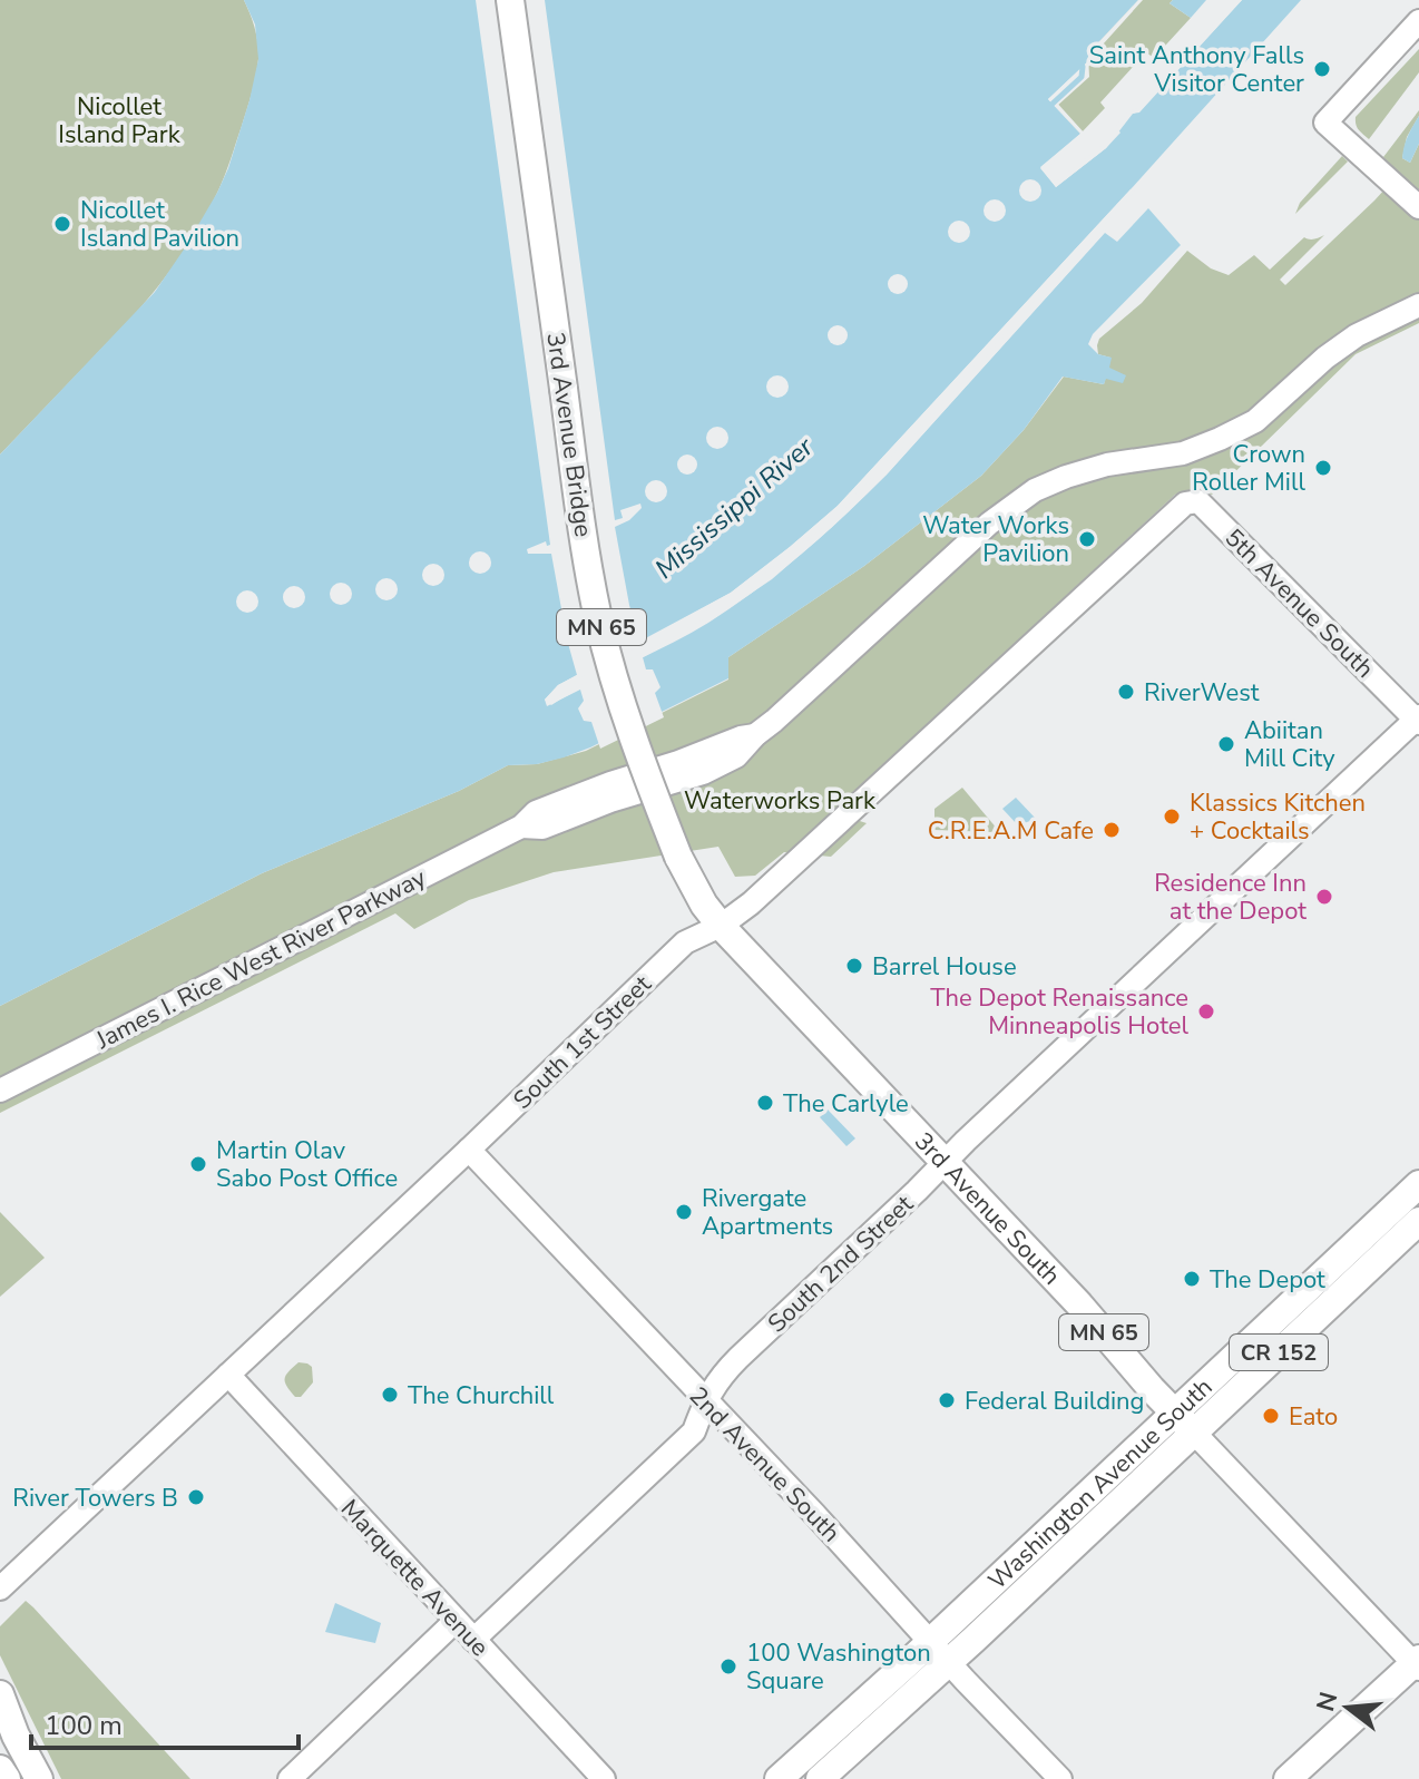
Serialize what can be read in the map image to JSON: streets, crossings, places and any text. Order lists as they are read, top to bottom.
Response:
{
  "streets": {
    "main road": [
      "3rd Avenue Bridge",
      "MN 65",
      "3rd Avenue South",
      "CR 152",
      "Washington Avenue South"
    ],
    "street": [
      "5th Avenue South",
      "James I. Rice West River Parkway",
      "South 1st Street",
      "South 2nd Street",
      "2nd Avenue South",
      "Marquette Avenue"
    ]
  },
  "crossings": [
    ["3rd Avenue Bridge", "3rd Avenue South"],
    ["5th Avenue South", "South 1st Street"],
    ["5th Avenue South", "South 2nd Street"],
    ["South 1st Street", "3rd Avenue South"],
    ["South 1st Street", "2nd Avenue South"],
    ["South 1st Street", "Marquette Avenue"],
    ["3rd Avenue South", "South 2nd Street"],
    ["3rd Avenue South", "Washington Avenue South"],
    ["South 2nd Street", "2nd Avenue South"],
    ["South 2nd Street", "Marquette Avenue"],
    ["2nd Avenue South", "Washington Avenue South"]
  ],
  "water": ["Mississippi River"],
  "parks": ["Nicollet Island Park", "Waterworks Park"],
  "places": [
    "Saint Anthony Falls Visitor Center",
    "Nicollet Island Pavilion",
    "Crown Roller Mill",
    "Water Works Pavilion",
    "RiverWest",
    "Abiitan Mill City",
    "Klassics Kitchen + Cocktails",
    "C.R.E.A.M Cafe",
    "Residence Inn at the Depot",
    "Barrel House",
    "The Depot Renaissance Minneapolis Hotel",
    "The Carlyle",
    "Martin Olav Sabo Post Office",
    "Rivergate Apartments",
    "The Depot",
    "The Churchill",
    "Federal Building",
    "Eato",
    "River Towers B",
    "100 Washington Square"
  ],
  "scale_bar": "100 m",
  "north": "left"
}
